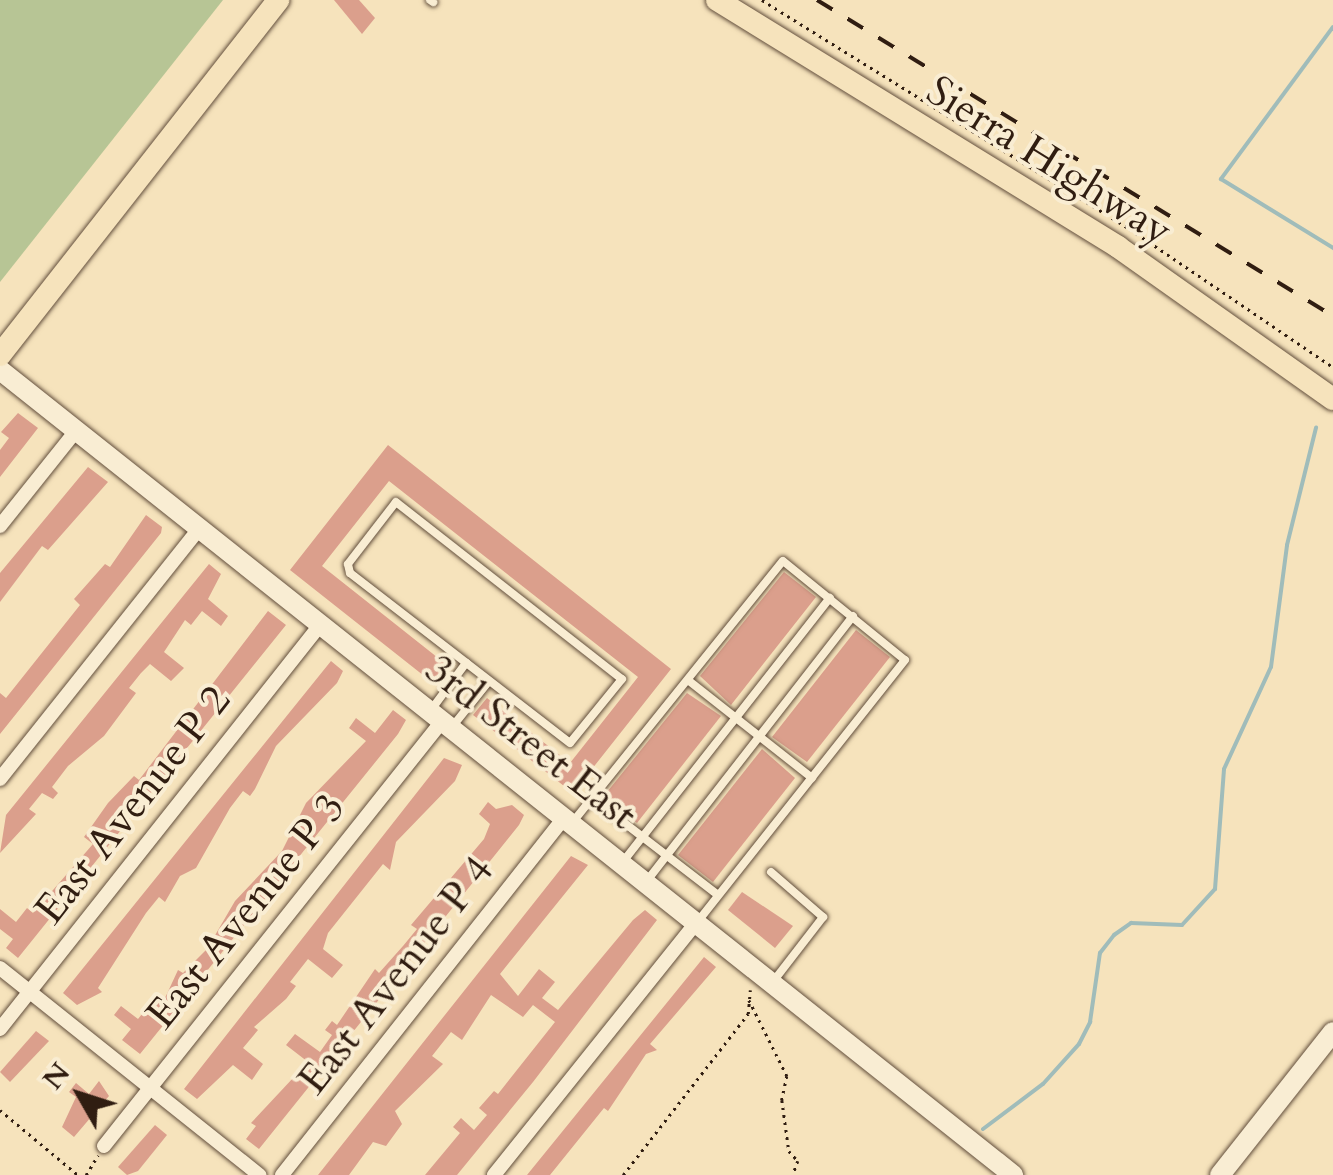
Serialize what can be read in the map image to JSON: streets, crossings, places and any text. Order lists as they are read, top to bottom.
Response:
{
  "streets": {
    "main road": ["Sierra Highway"],
    "street": [
      "3rd Street East",
      "East Avenue P 2",
      "East Avenue P 3",
      "East Avenue P 4"
    ]
  },
  "crossings": [
    ["3rd Street East", "East Avenue P 2"],
    ["3rd Street East", "East Avenue P 3"],
    ["3rd Street East", "East Avenue P 4"]
  ],
  "north": "top left"
}
